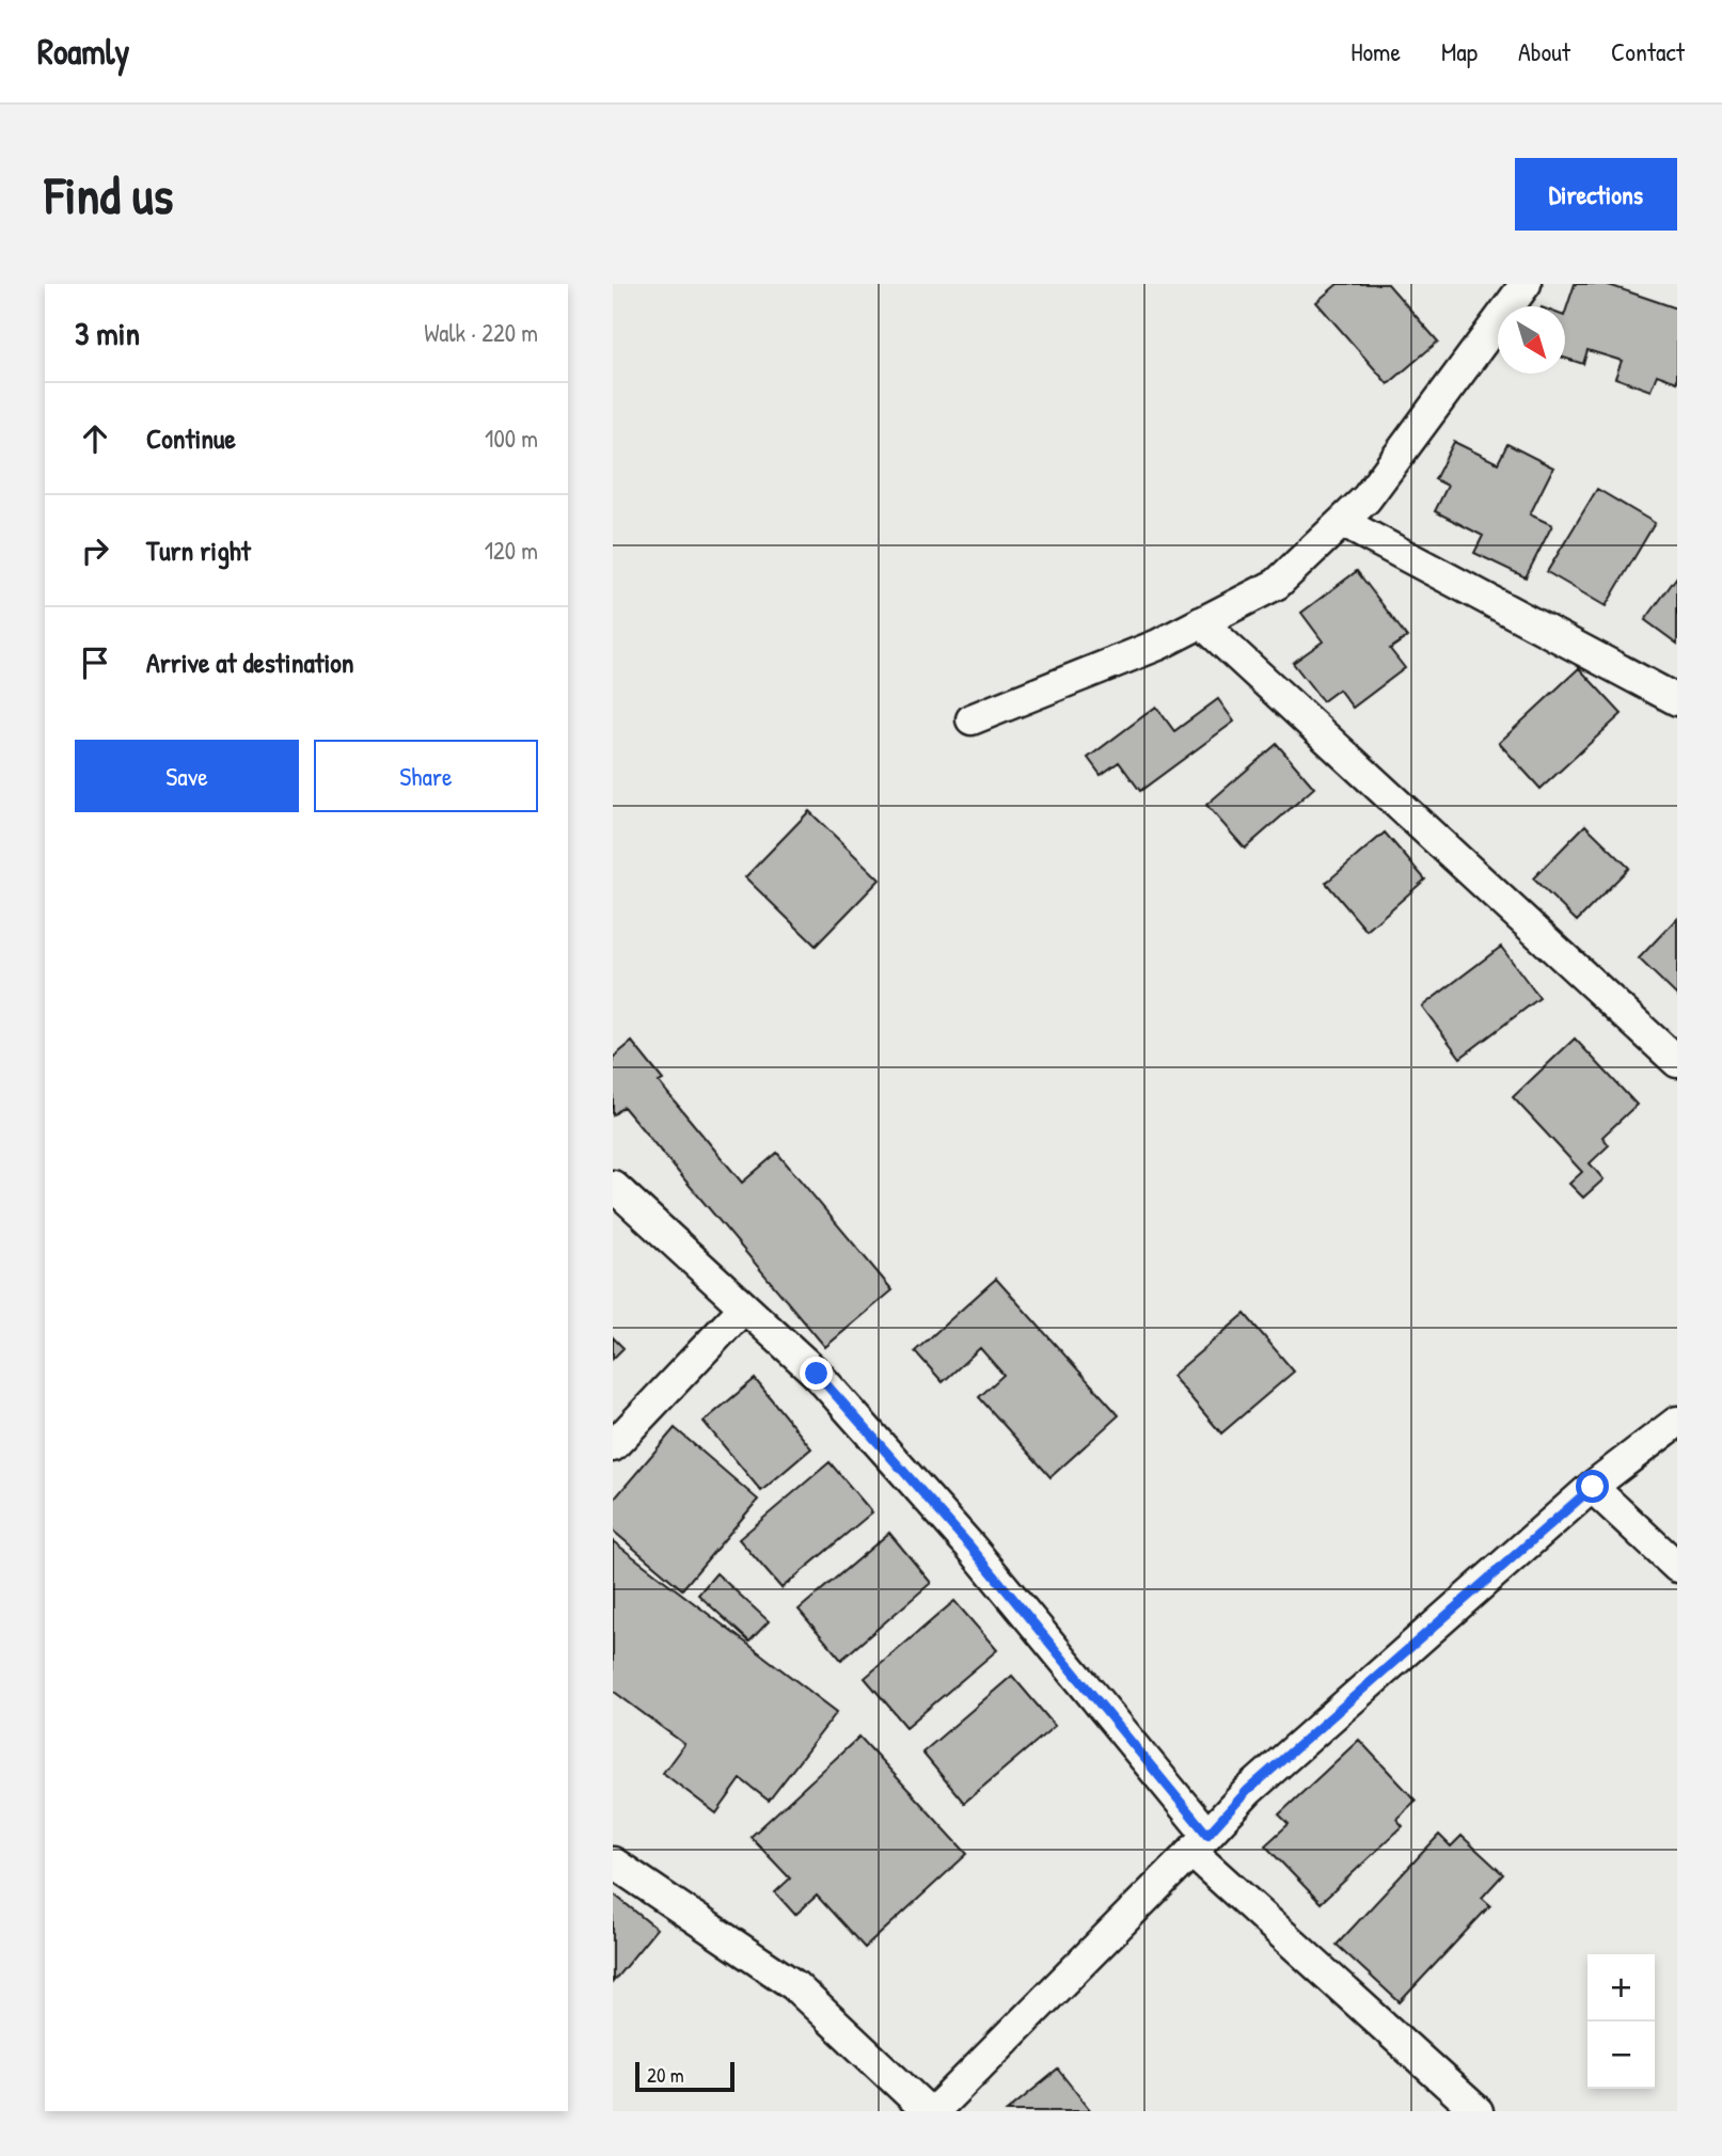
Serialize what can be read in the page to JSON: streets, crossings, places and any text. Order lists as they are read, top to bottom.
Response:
{
  "scale_bar": "20 m",
  "north": "bottom right",
  "page": {
    "header": "Roamly",
    "nav": [
      "Home",
      "Map",
      "About",
      "Contact"
    ],
    "buttons": [
      "Directions",
      ["Save", "Share"]
    ],
    "title": "Find us",
    "heading": ["3 min", "Walk · 220 m"],
    "list": [
      ["Continue", "100 m"],
      ["Turn right", "120 m"],
      "Arrive at destination"
    ],
    "map_buttons": ["+", "−"],
    "scale": "20 m"
  }
}
